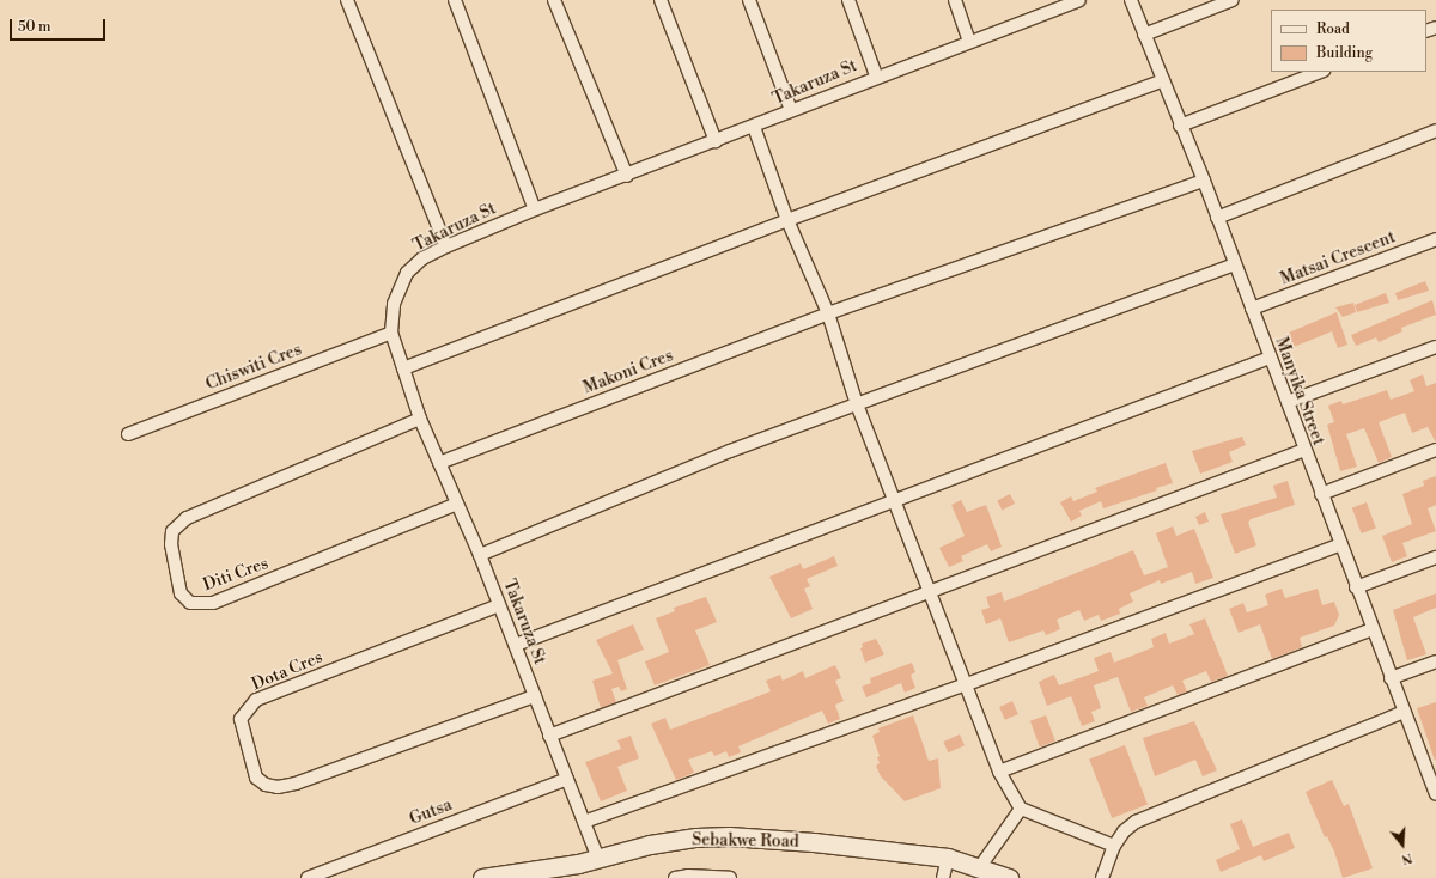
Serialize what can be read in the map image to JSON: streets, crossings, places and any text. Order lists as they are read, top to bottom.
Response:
{
  "streets": {
    "street": [
      "Takaruza St",
      "Matsai Crescent",
      "Chiswiti Cres",
      "Makoni Cres",
      "Manyika Street",
      "Diti Cres",
      "Dota Cres",
      "Gutsa",
      "Sebakwe Road"
    ]
  },
  "crossings": [
    ["Takaruza St", "Chiswiti Cres"],
    ["Takaruza St", "Makoni Cres"],
    ["Takaruza St", "Diti Cres"],
    ["Takaruza St", "Dota Cres"],
    ["Takaruza St", "Gutsa"],
    ["Takaruza St", "Sebakwe Road"],
    ["Matsai Crescent", "Manyika Street"],
    ["Makoni Cres", "Manyika Street"]
  ],
  "legend": ["Road", "Building"],
  "scale_bar": "50 m",
  "north": "bottom"
}
